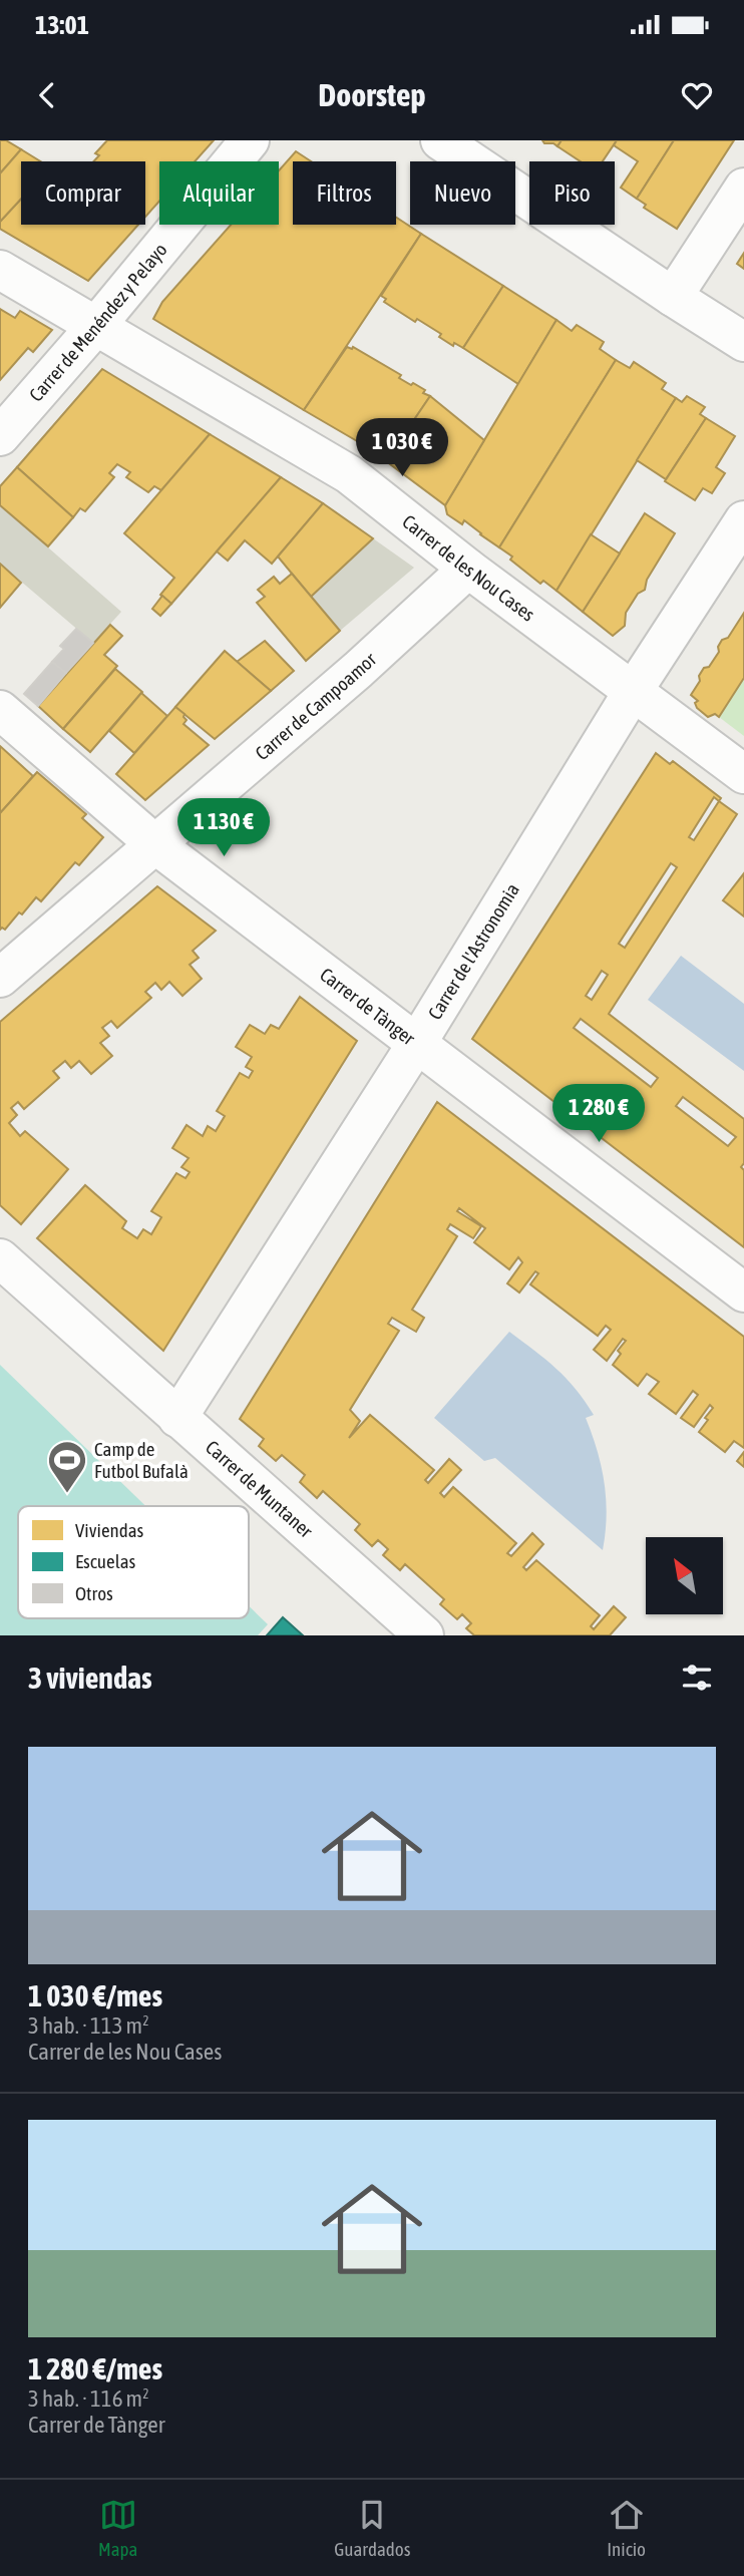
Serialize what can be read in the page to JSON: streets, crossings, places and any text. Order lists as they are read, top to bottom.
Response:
{
  "streets": {
    "street": [
      "Carrer de Menéndez y Pelayo",
      "Carrer de les Nou Cases",
      "Carrer de Campoamor",
      "Carrer de l'Astronomia",
      "Carrer de Tànger",
      "Carrer de Muntaner"
    ]
  },
  "crossings": [
    ["Carrer de Menéndez y Pelayo", "Carrer de les Nou Cases"],
    ["Carrer de les Nou Cases", "Carrer de Campoamor"],
    ["Carrer de les Nou Cases", "Carrer de l'Astronomia"],
    ["Carrer de Campoamor", "Carrer de Tànger"],
    ["Carrer de l'Astronomia", "Carrer de Tànger"],
    ["Carrer de l'Astronomia", "Carrer de Muntaner"]
  ],
  "places": {
    "sports": ["Camp de Futbol Bufalà"]
  },
  "legend": ["Viviendas", "Escuelas", "Otros"],
  "north": "top left",
  "page": {
    "status": "13:01",
    "header": "Doorstep",
    "chip": [
      "Comprar",
      "Alquilar",
      "Filtros",
      "Nuevo",
      "Piso"
    ],
    "price": ["1 030 €", "1 130 €", "1 280 €"],
    "heading": "3 viviendas",
    "list": [
      {
        "name": "1 030 €/mes",
        "note": "3 hab. · 113 m² · Carrer de les Nou Cases"
      },
      {
        "name": "1 280 €/mes",
        "note": "3 hab. · 116 m² · Carrer de Tànger"
      }
    ],
    "tabs": ["Mapa", "Guardados", "Inicio"]
  }
}
